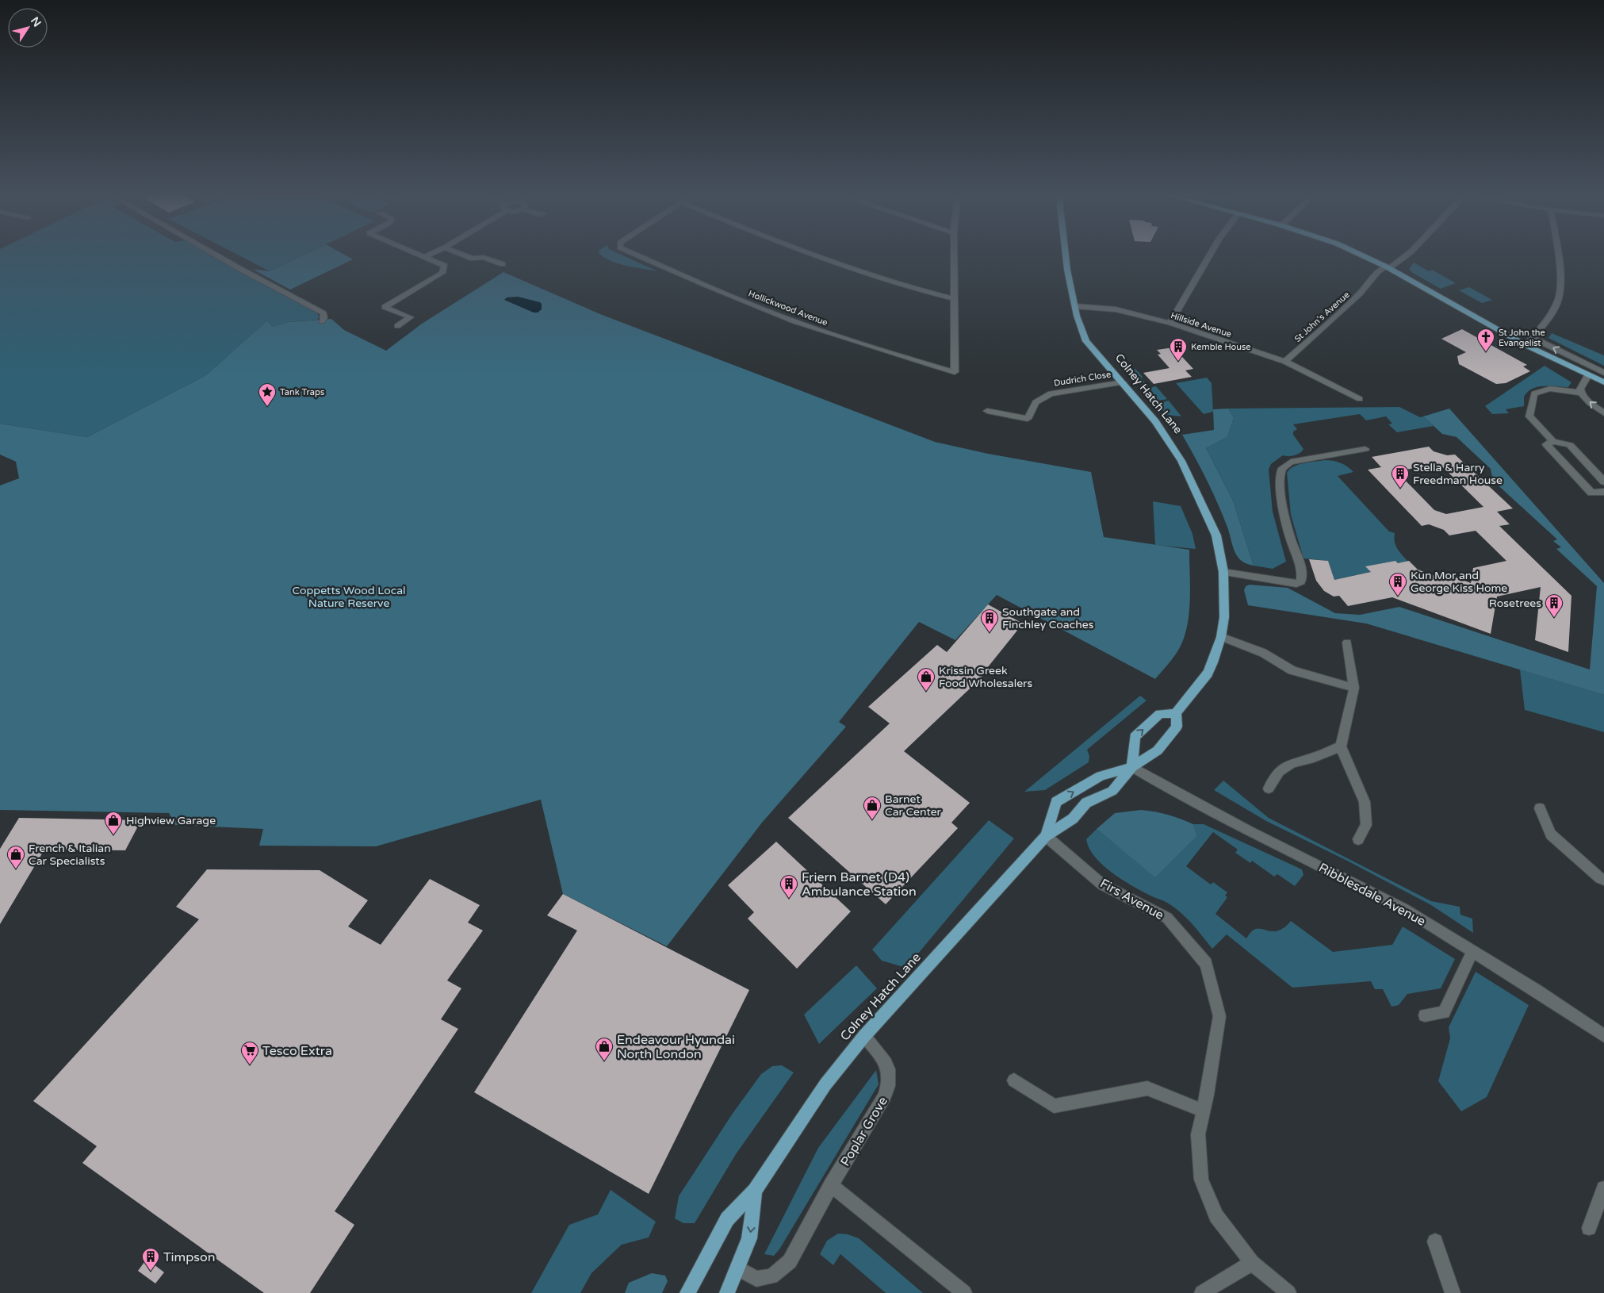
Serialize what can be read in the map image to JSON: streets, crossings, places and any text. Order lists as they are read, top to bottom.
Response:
{
  "streets": {
    "main road": ["Colney Hatch Lane"],
    "street": [
      "Hollickwood Avenue",
      "St John's Avenue",
      "Hillside Avenue",
      "Dudrich Close",
      "Ribblesdale Avenue",
      "Firs Avenue",
      "Poplar Grove"
    ]
  },
  "crossings": [
    ["St John's Avenue", "Hillside Avenue"],
    ["Hillside Avenue", "Colney Hatch Lane"],
    ["Dudrich Close", "Colney Hatch Lane"],
    ["Colney Hatch Lane", "Ribblesdale Avenue"],
    ["Colney Hatch Lane", "Firs Avenue"],
    ["Colney Hatch Lane", "Poplar Grove"]
  ],
  "parks": ["Coppetts Wood Local Nature Reserve"],
  "places": {
    "church": ["St John the Evangelist"],
    "building": [
      "Kemble House",
      "Stella & Harry Freedman House",
      "Kun Mor and George Kiss Home",
      "Rosetrees",
      "Southgate and Finchley Coaches",
      "Friern Barnet (D4) Ambulance Station",
      "Timpson"
    ],
    "place": ["Tank Traps"],
    "shop": [
      "Krissin Greek Food Wholesalers",
      "Barnet Car Center",
      "Highview Garage",
      "French & Italian Car Specialists",
      "Endeavour Hyundai North London"
    ],
    "supermarket": ["Tesco Extra"]
  },
  "north": "top right"
}
